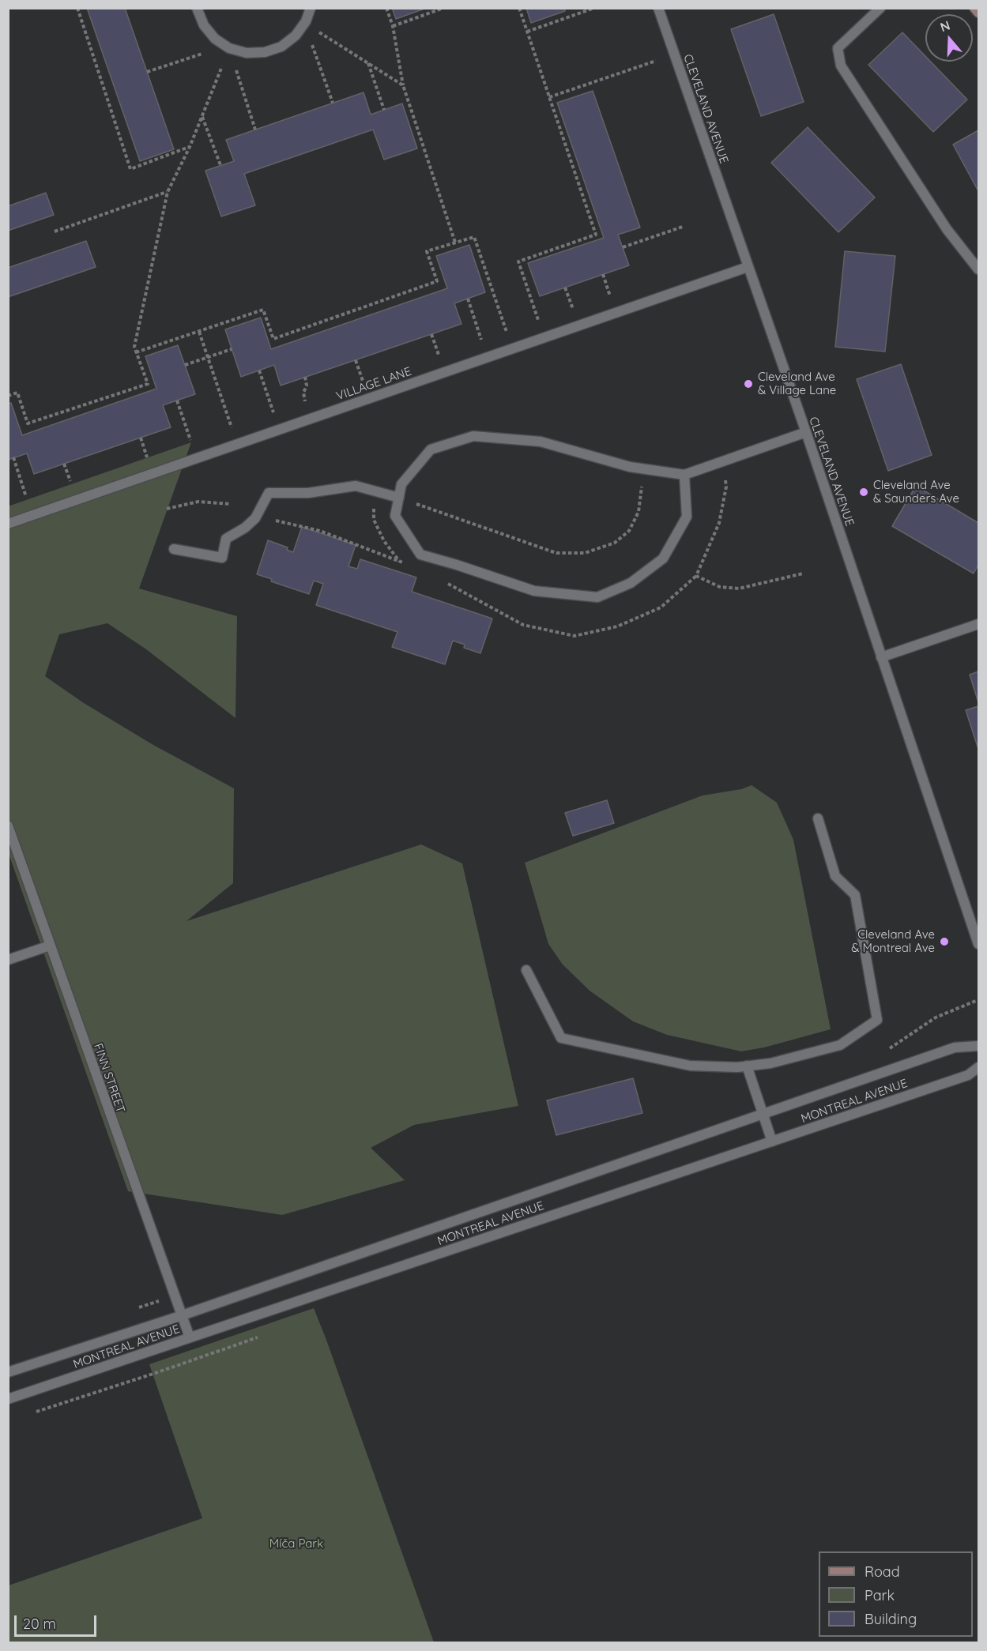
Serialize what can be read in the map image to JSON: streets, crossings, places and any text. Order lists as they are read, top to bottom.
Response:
{
  "streets": {
    "street": [
      "CLEVELAND AVENUE",
      "VILLAGE LANE",
      "FINN STREET",
      "MONTREAL AVENUE"
    ]
  },
  "crossings": [
    ["CLEVELAND AVENUE", "VILLAGE LANE"],
    ["FINN STREET", "MONTREAL AVENUE"]
  ],
  "parks": ["Míča Park"],
  "places": ["Cleveland Ave & Village Lane", "Cleveland Ave & Saunders Ave", "Cleveland Ave & Montreal Ave"],
  "legend": ["Road", "Park", "Building"],
  "scale_bar": "20 m",
  "north": "top"
}
